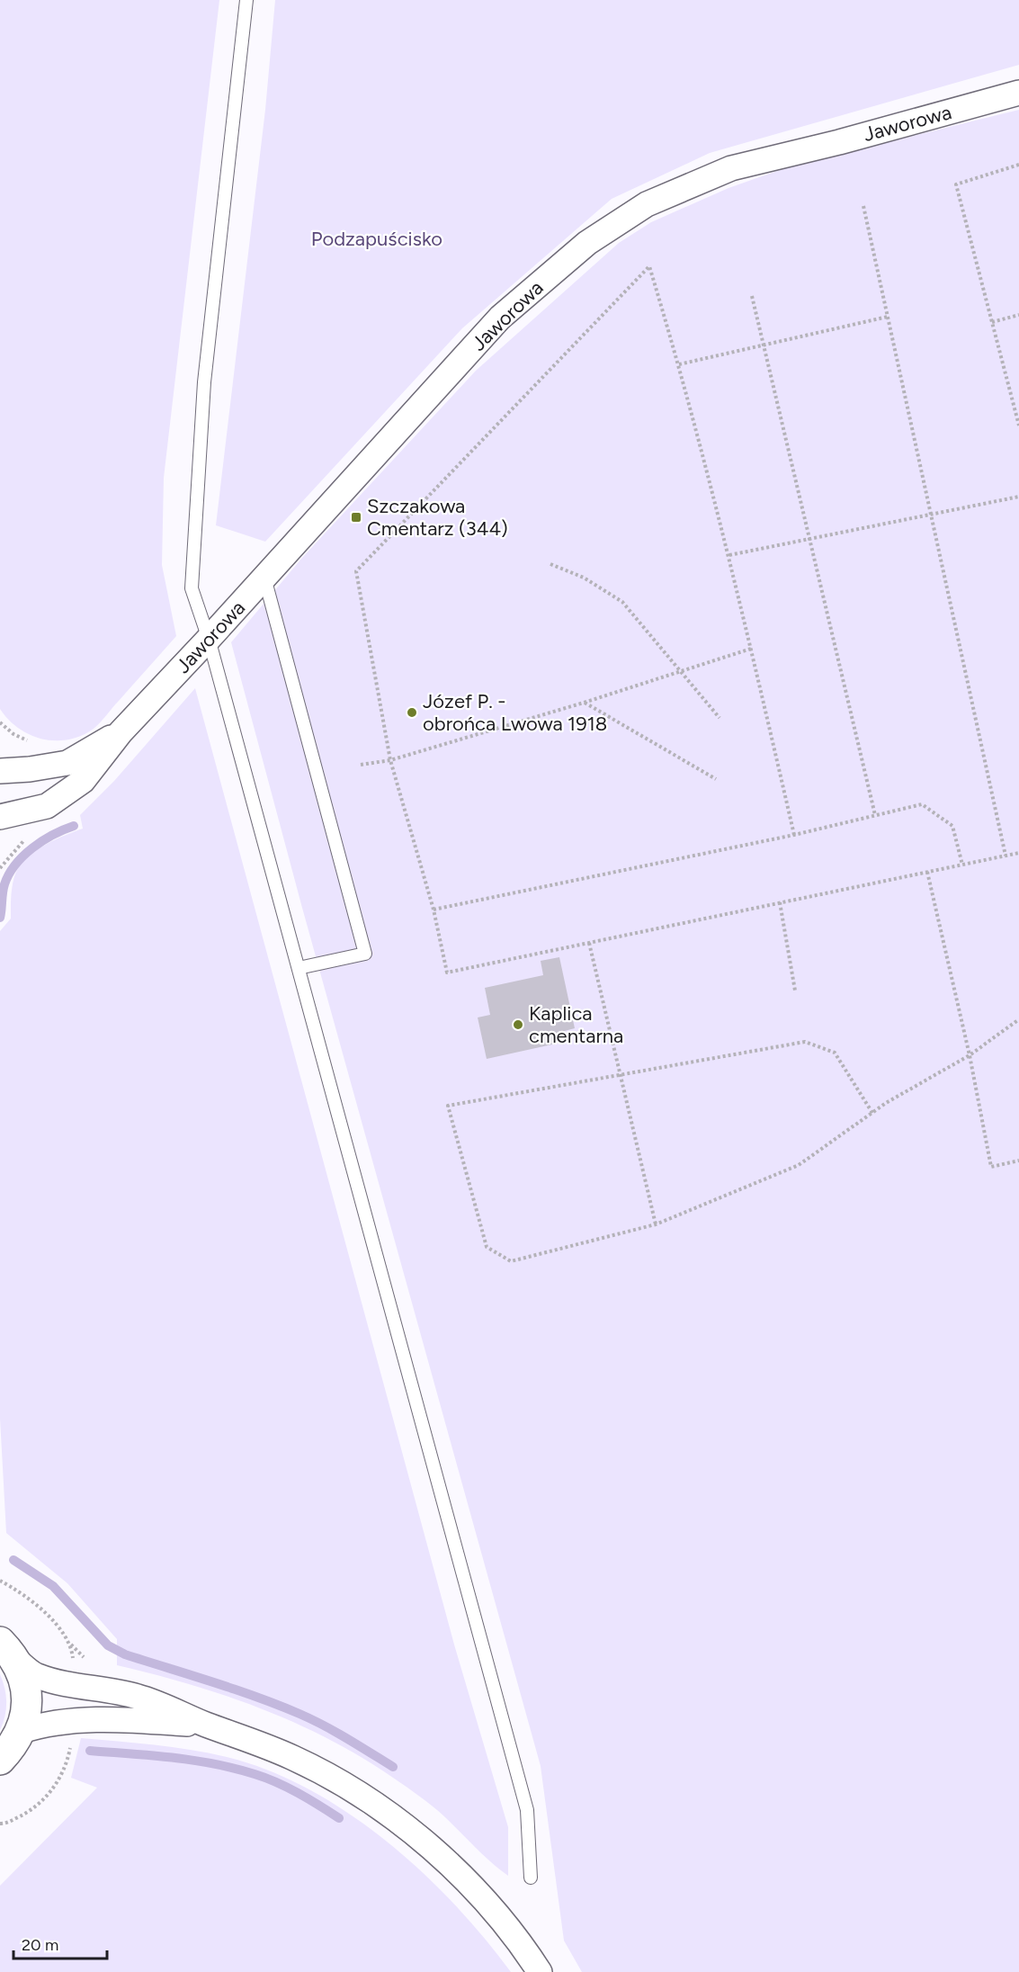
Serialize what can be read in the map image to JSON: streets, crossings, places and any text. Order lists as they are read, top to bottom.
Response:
{
  "streets": {
    "street": ["Jaworowa"]
  },
  "parks": ["Podzapuścisko"],
  "places": {
    "transit": ["Szczakowa Cmentarz (344)"],
    "other": ["Józef P. - obrońca Lwowa 1918", "Kaplica cmentarna"]
  },
  "scale_bar": "20 m"
}
